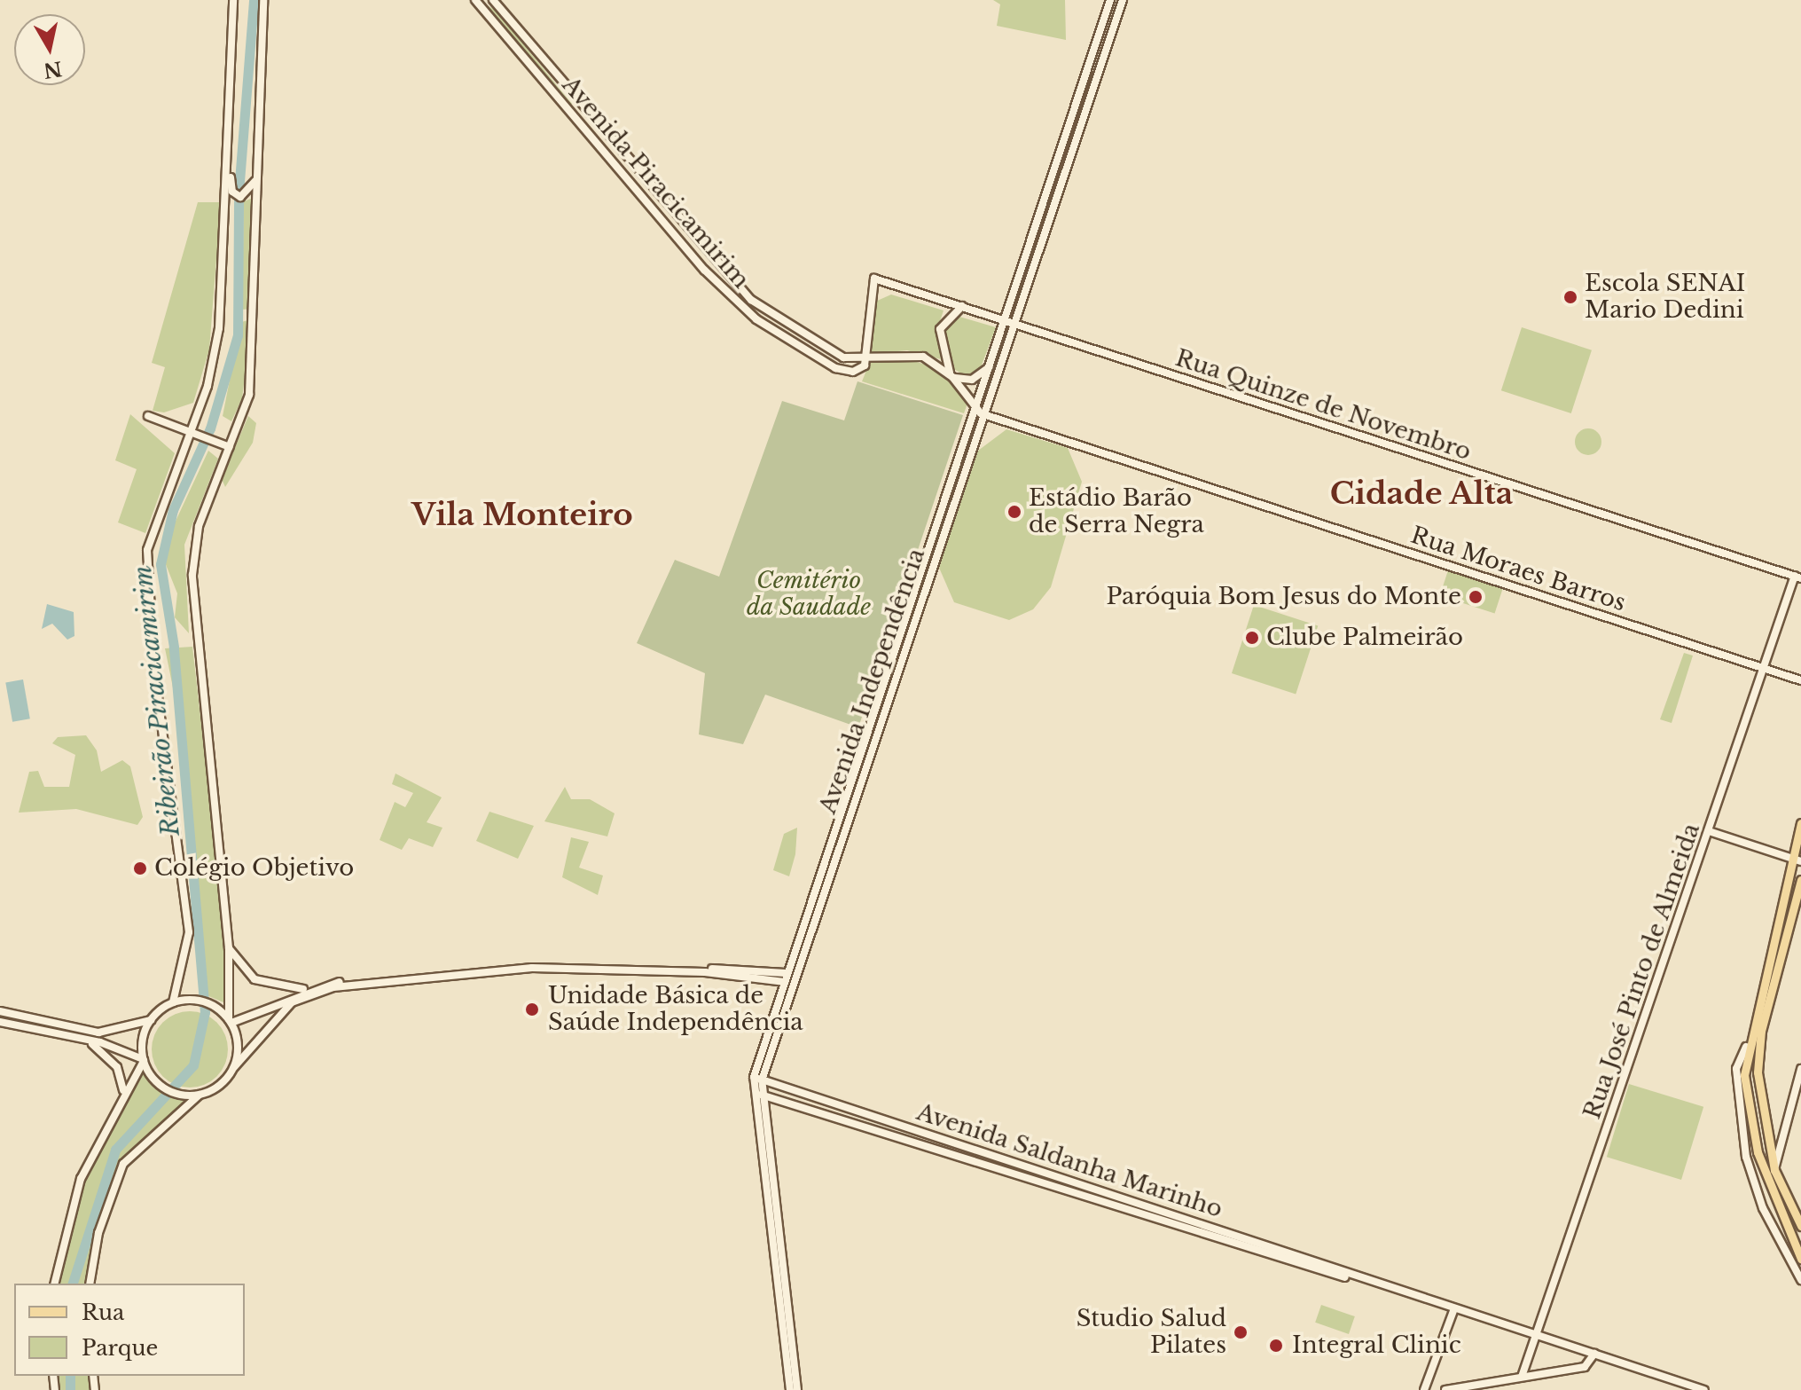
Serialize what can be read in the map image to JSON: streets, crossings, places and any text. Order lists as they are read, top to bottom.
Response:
{
  "streets": {
    "main road": [
      "Avenida Piracicamirim",
      "Rua Quinze de Novembro",
      "Rua Moraes Barros",
      "Avenida Independência",
      "Rua José Pinto de Almeida",
      "Avenida Saldanha Marinho"
    ]
  },
  "crossings": [
    ["Avenida Piracicamirim", "Rua Quinze de Novembro"],
    ["Avenida Piracicamirim", "Rua Moraes Barros"],
    ["Avenida Piracicamirim", "Avenida Independência"],
    ["Rua Quinze de Novembro", "Avenida Independência"],
    ["Rua Quinze de Novembro", "Rua José Pinto de Almeida"],
    ["Rua Moraes Barros", "Avenida Independência"],
    ["Rua Moraes Barros", "Rua José Pinto de Almeida"],
    ["Avenida Independência", "Avenida Saldanha Marinho"],
    ["Rua José Pinto de Almeida", "Avenida Saldanha Marinho"]
  ],
  "districts": ["Cidade Alta", "Vila Monteiro"],
  "water": ["Ribeirão Piracicamirim"],
  "parks": ["Cemitério da Saudade"],
  "places": [
    "Escola SENAI Mario Dedini",
    "Estádio Barão de Serra Negra",
    "Paróquia Bom Jesus do Monte",
    "Clube Palmeirão",
    "Colégio Objetivo",
    "Unidade Básica de Saúde Independência",
    "Studio Salud Pilates",
    "Integral Clinic"
  ],
  "legend": ["Rua", "Parque"],
  "north": "bottom"
}
